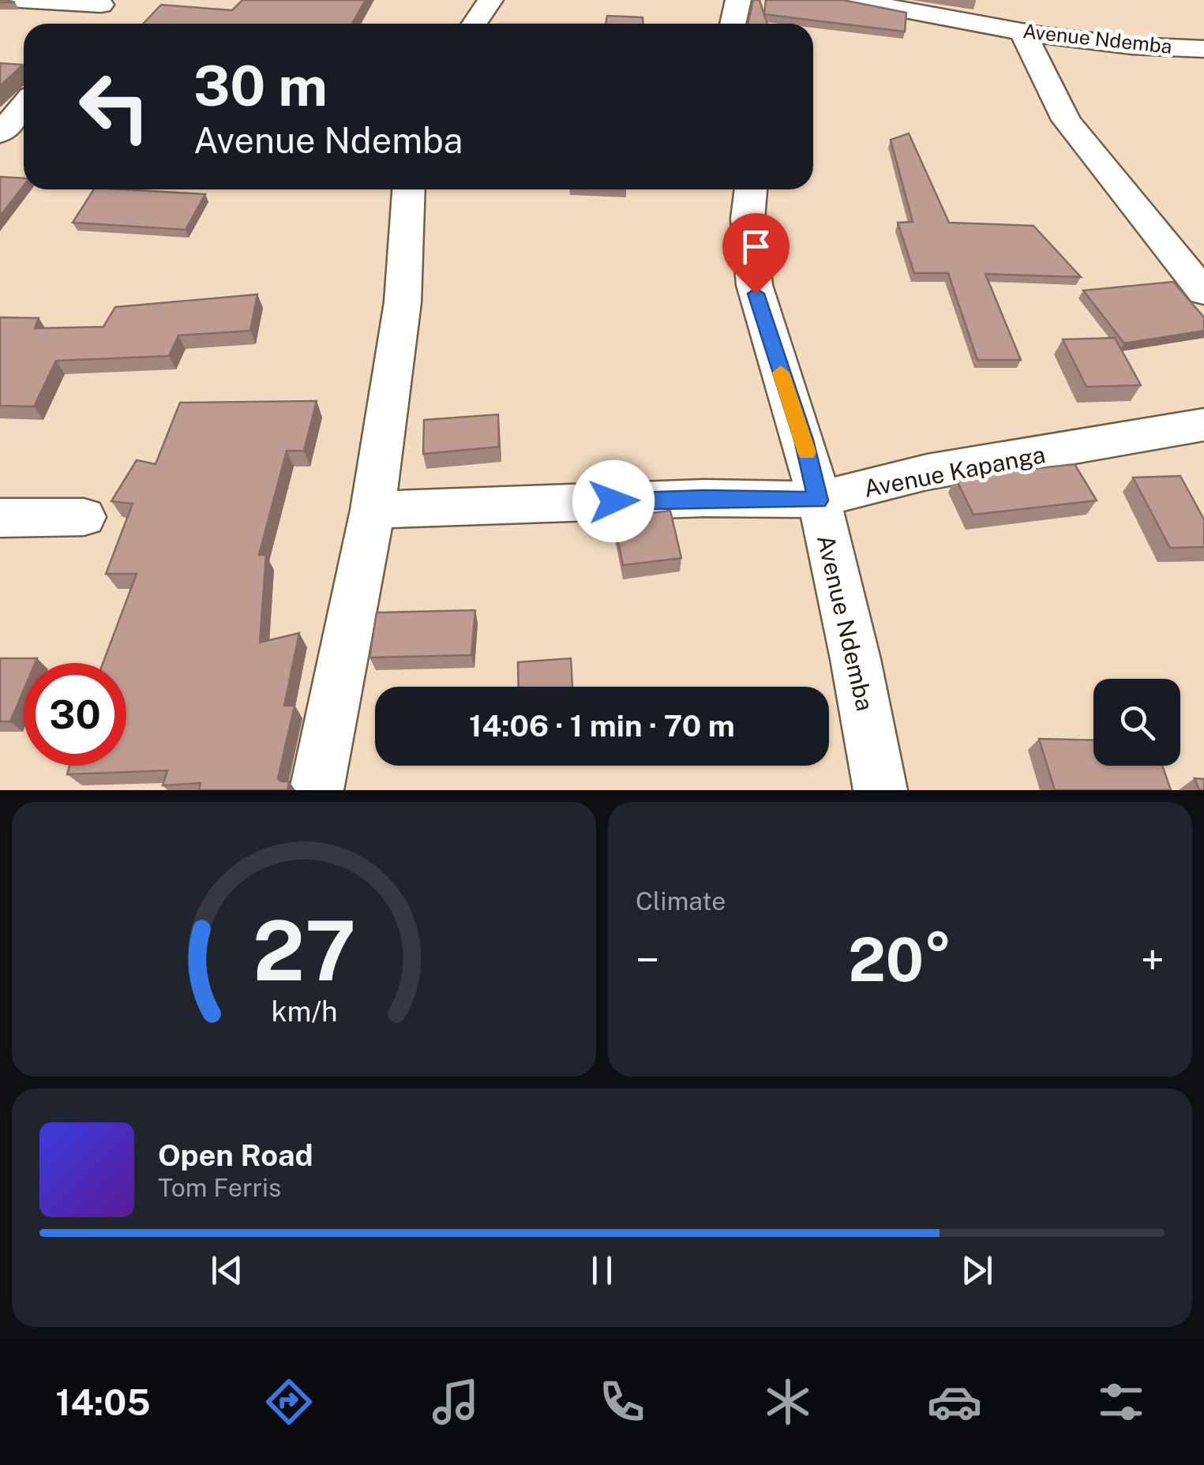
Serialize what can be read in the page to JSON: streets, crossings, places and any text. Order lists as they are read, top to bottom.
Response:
{
  "streets": {
    "street": ["Avenue Ndemba", "Avenue Kapanga"]
  },
  "crossings": [
    ["Avenue Ndemba", "Avenue Kapanga"]
  ],
  "page": {
    "turn": ["30 m", "Avenue Ndemba"],
    "limit": "30",
    "trip": "14:06 · 1 min · 70 m",
    "tile": "Climate",
    "heat": ["−", "20°", "+"],
    "song": ["Open Road", "Tom Ferris"],
    "tabs": "14:05",
    "gauge": ["27", "km/h"]
  }
}
